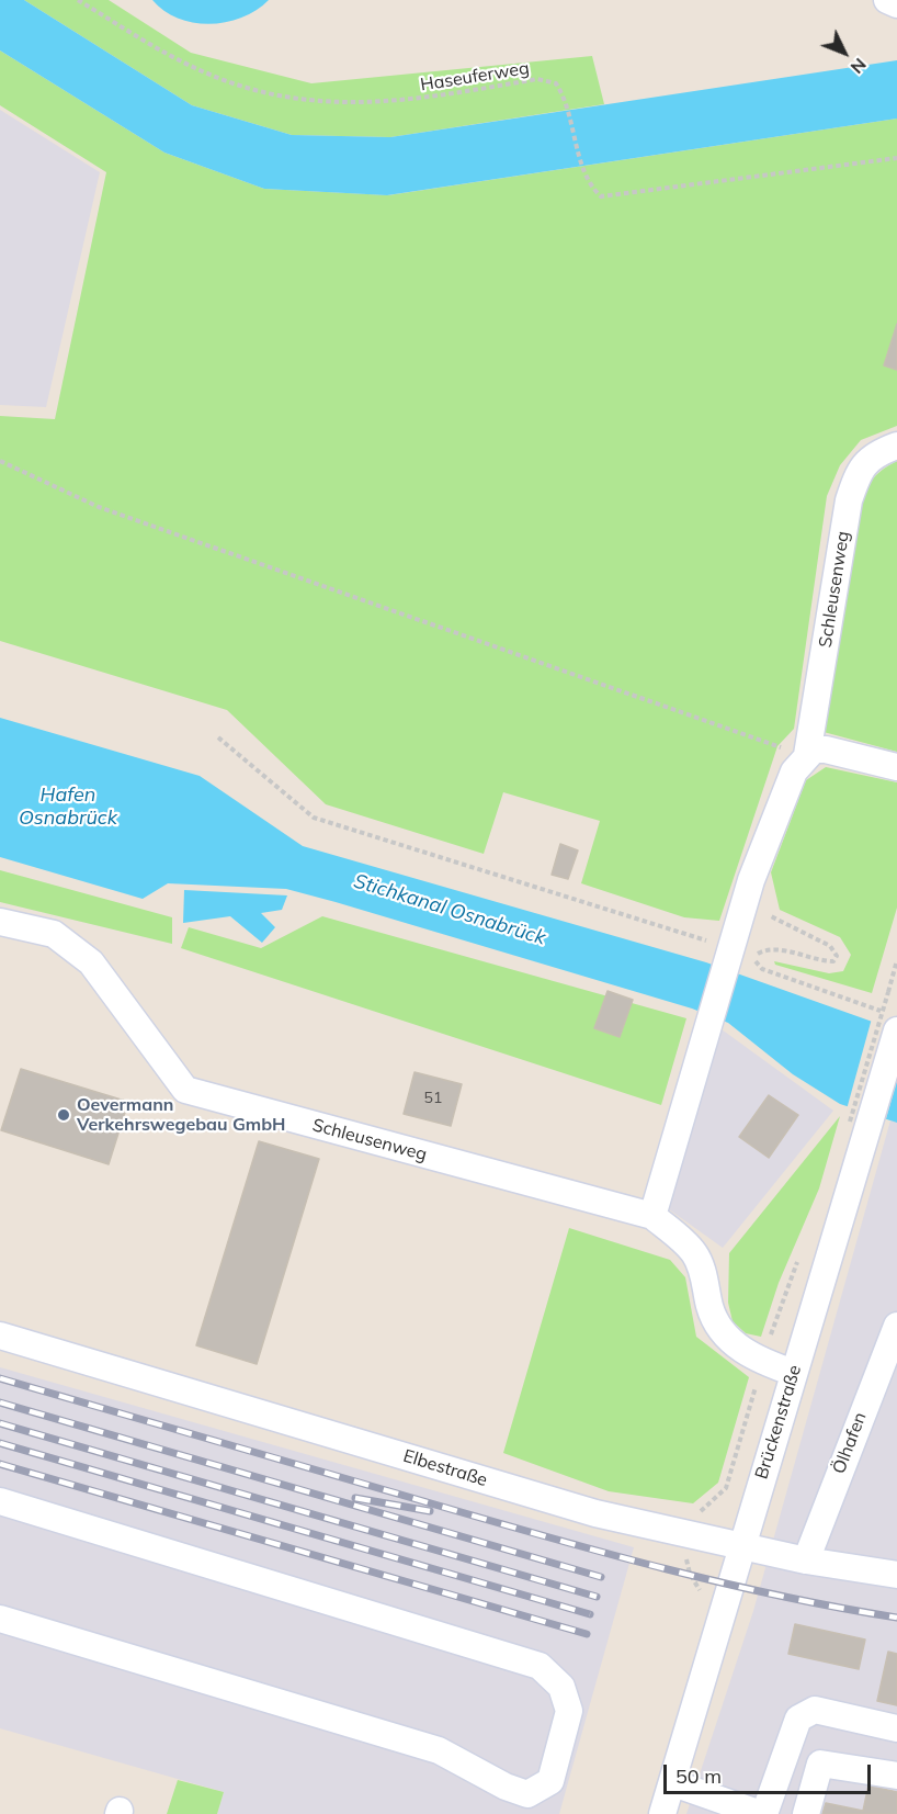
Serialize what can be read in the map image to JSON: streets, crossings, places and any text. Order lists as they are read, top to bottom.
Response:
{
  "streets": {
    "street": [
      "Schleusenweg",
      "Brückenstraße",
      "Ölhafen",
      "Elbestraße"
    ],
    "path": ["Haseuferweg"]
  },
  "crossings": [
    ["Schleusenweg", "Brückenstraße"],
    ["Brückenstraße", "Elbestraße"],
    ["Ölhafen", "Elbestraße"]
  ],
  "water": ["Hafen Osnabrück", "Stichkanal Osnabrück"],
  "places": ["Oevermann Verkehrswegebau GmbH"],
  "house_numbers": ["51"],
  "scale_bar": "50 m",
  "north": "bottom right"
}
